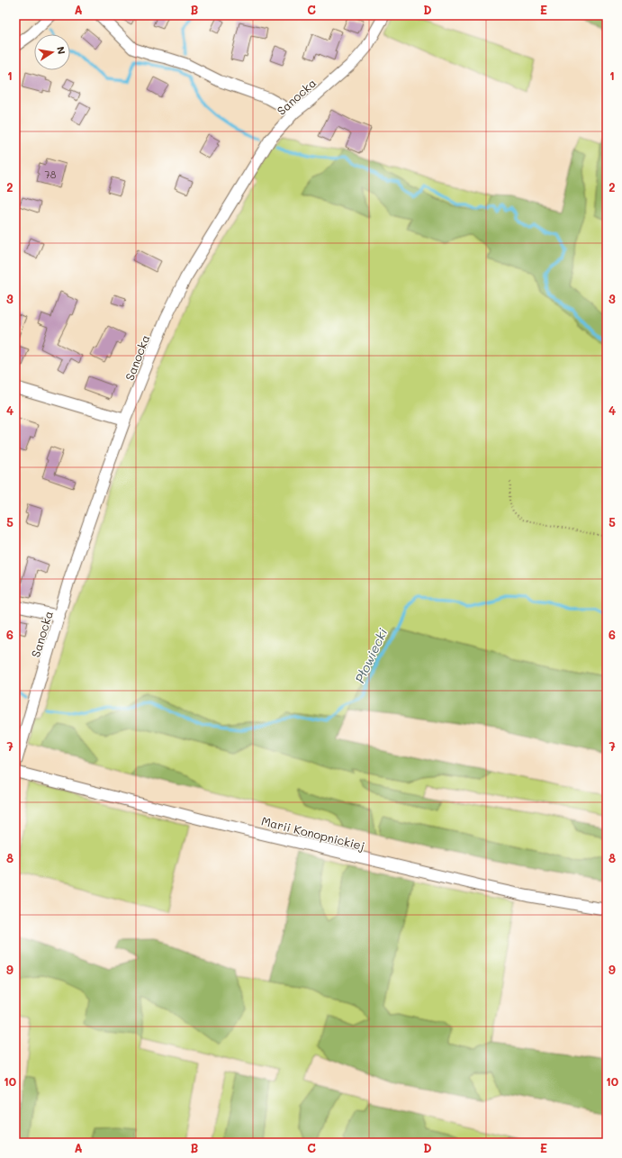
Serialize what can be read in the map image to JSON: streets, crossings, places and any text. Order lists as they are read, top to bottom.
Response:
{
  "streets": {
    "street": ["Sanocka", "Marii Konopnickiej"]
  },
  "water": ["Płowiecki"],
  "house_numbers": ["78"],
  "north": "right",
  "grid": {
    "columns": [
      "A",
      "B",
      "C",
      "D",
      "E"
    ],
    "rows": [
      "1",
      "2",
      "3",
      "4",
      "5",
      "6",
      "7",
      "8",
      "9",
      "10"
    ]
  }
}
